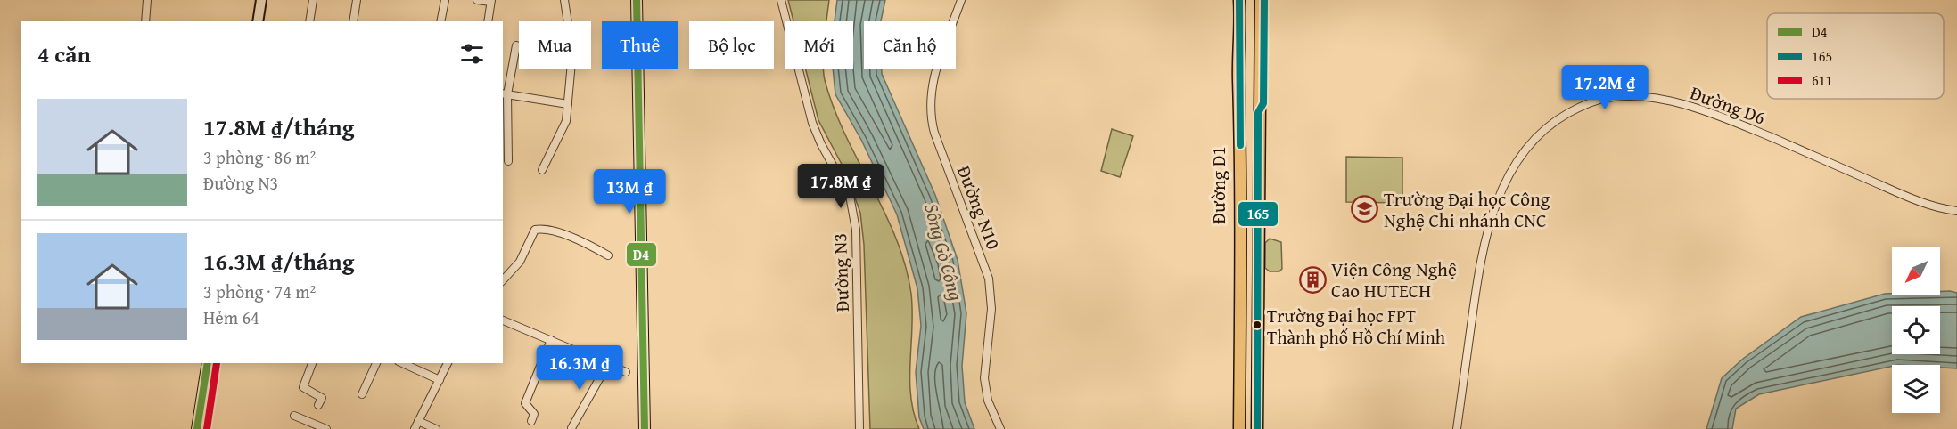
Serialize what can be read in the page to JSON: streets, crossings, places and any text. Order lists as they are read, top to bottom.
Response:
{
  "streets": {
    "main road": ["Đường D1"],
    "street": ["Đường D6", "Đường N10", "Đường N3"]
  },
  "water": ["Sông Gò Công"],
  "places": {
    "school or university": ["Trường Đại học Công Nghệ Chi nhánh CNC"],
    "building": ["Viện Công Nghệ Cao HUTECH"],
    "other": ["Trường Đại học FPT Thành phố Hồ Chí Minh"]
  },
  "lines": ["transit line D4", "transit line 165", "transit line 611"],
  "legend": ["D4", "165", "611"],
  "north": "bottom left",
  "page": {
    "chip": [
      "Mua",
      "Thuê",
      "Bộ lọc",
      "Mới",
      "Căn hộ"
    ],
    "heading": "4 căn",
    "price": [
      "17.2M ₫",
      "17.8M ₫",
      "13M ₫",
      "16.3M ₫"
    ],
    "list": [
      {
        "name": "17.8M ₫/tháng",
        "note": "3 phòng · 86 m² · Đường N3"
      },
      {
        "name": "16.3M ₫/tháng",
        "note": "3 phòng · 74 m² · Hẻm 64"
      }
    ]
  }
}
